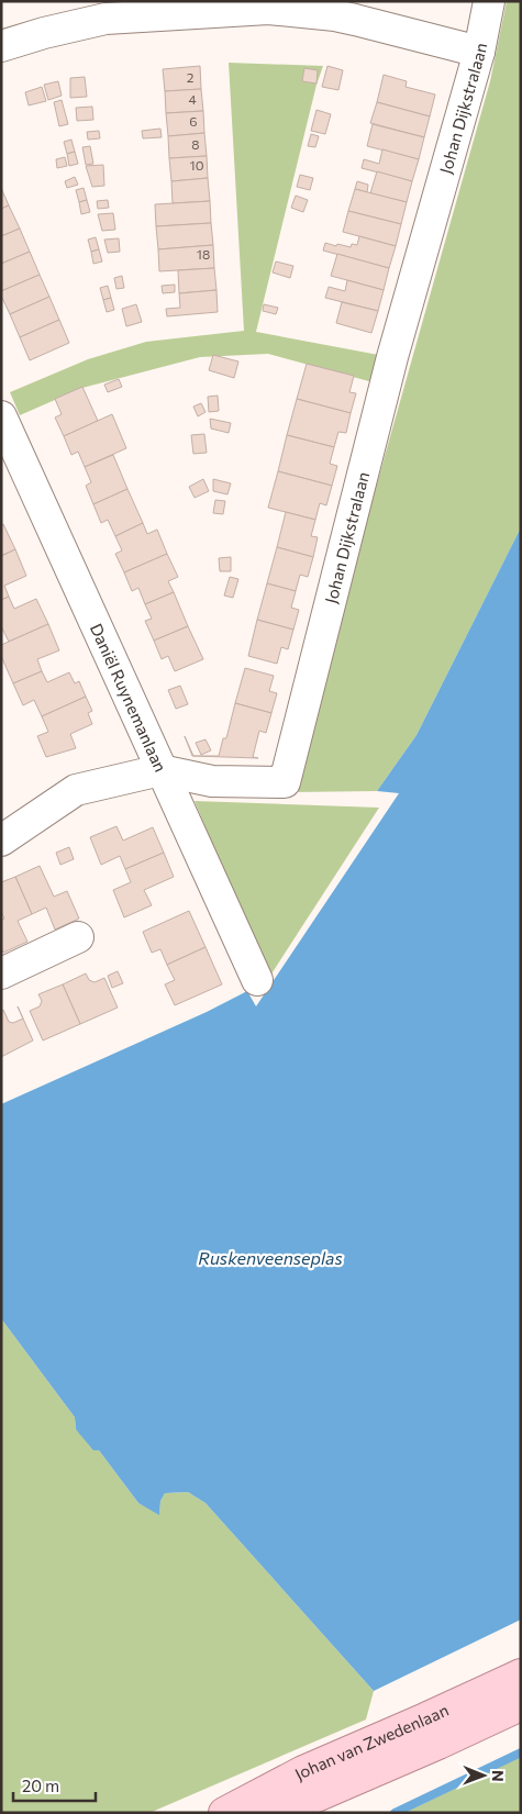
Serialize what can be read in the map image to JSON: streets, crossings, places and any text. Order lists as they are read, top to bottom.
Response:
{
  "streets": {
    "main road": ["Johan van Zwedenlaan"],
    "street": ["Johan Dijkstralaan", "Daniël Ruynemanlaan"]
  },
  "crossings": [
    ["Johan Dijkstralaan", "Daniël Ruynemanlaan"]
  ],
  "water": ["Ruskenveenseplas"],
  "house_numbers": [
    "2",
    "4",
    "6",
    "8",
    "10",
    "18"
  ],
  "scale_bar": "20 m",
  "north": "right"
}
